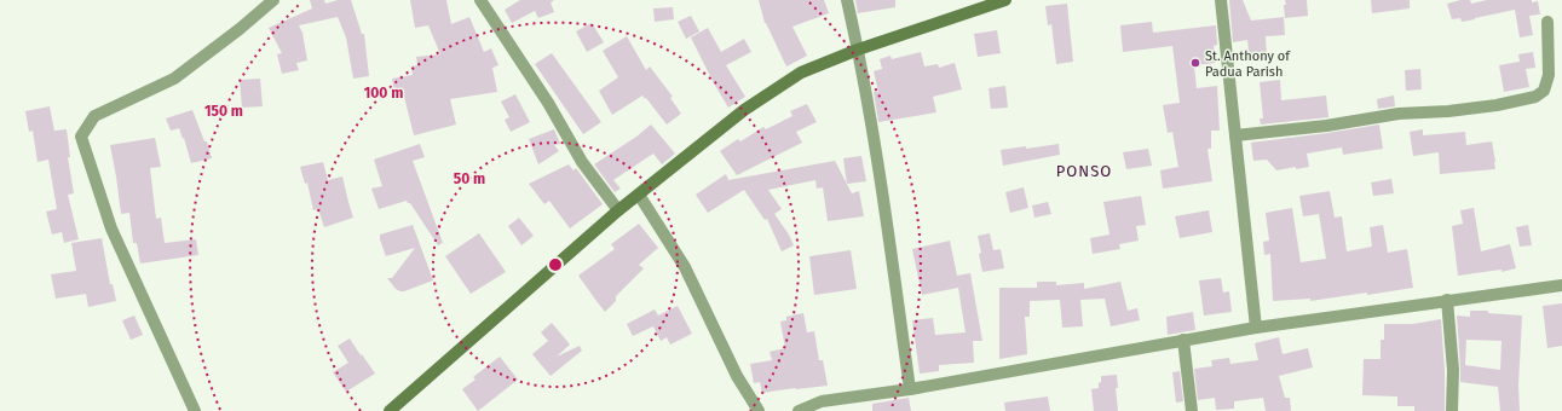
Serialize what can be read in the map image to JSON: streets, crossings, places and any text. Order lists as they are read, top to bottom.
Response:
{
  "districts": ["PONSO"],
  "places": ["St. Anthony of Padua Parish"],
  "rings": ["100 m", "150 m", "50 m"]
}
